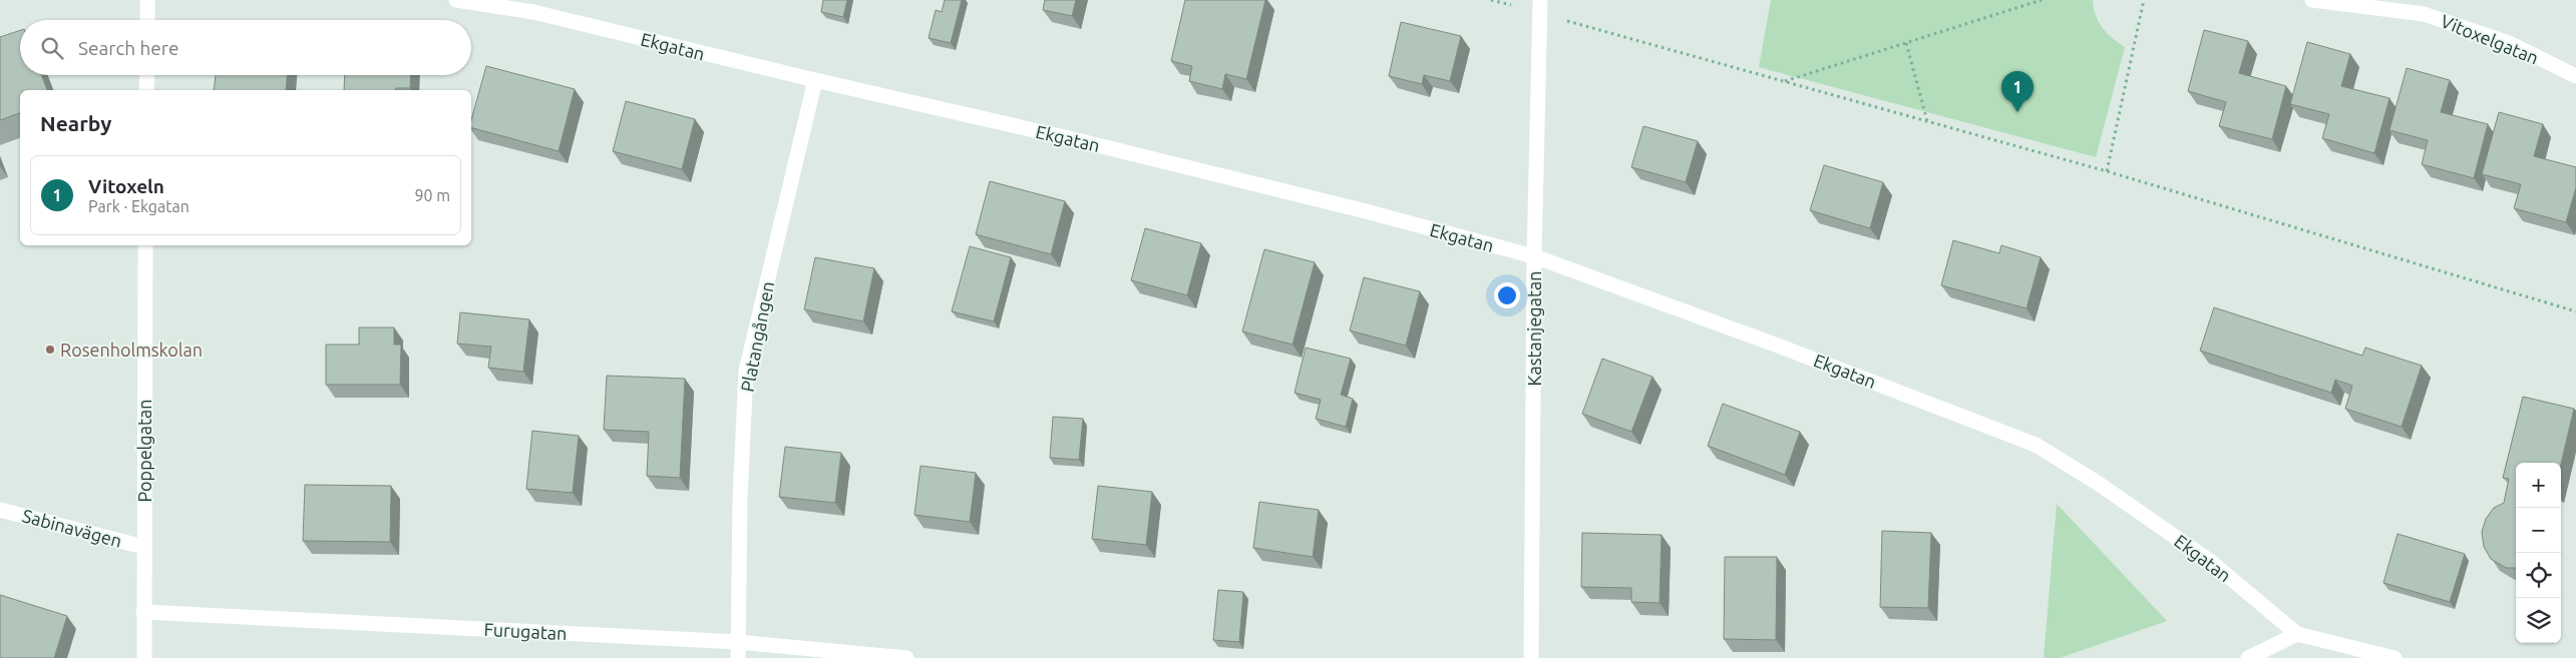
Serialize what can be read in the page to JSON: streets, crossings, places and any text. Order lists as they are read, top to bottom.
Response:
{
  "streets": {
    "street": [
      "Vitoxelgatan",
      "Ekgatan",
      "Kastanjegatan",
      "Platangången",
      "Poppelgatan",
      "Sabinavägen",
      "Furugatan"
    ]
  },
  "crossings": [
    ["Ekgatan", "Kastanjegatan"],
    ["Ekgatan", "Platangången"],
    ["Platangången", "Furugatan"],
    ["Poppelgatan", "Sabinavägen"],
    ["Poppelgatan", "Furugatan"]
  ],
  "places": ["Rosenholmskolan"],
  "page": {
    "search": "Search here",
    "pins": "1",
    "heading": "Nearby",
    "list": [
      {
        "mark": "1",
        "name": "Vitoxeln",
        "note": "Park · Ekgatan",
        "value": "90 m"
      }
    ],
    "map_buttons": ["+", "−"]
  }
}
